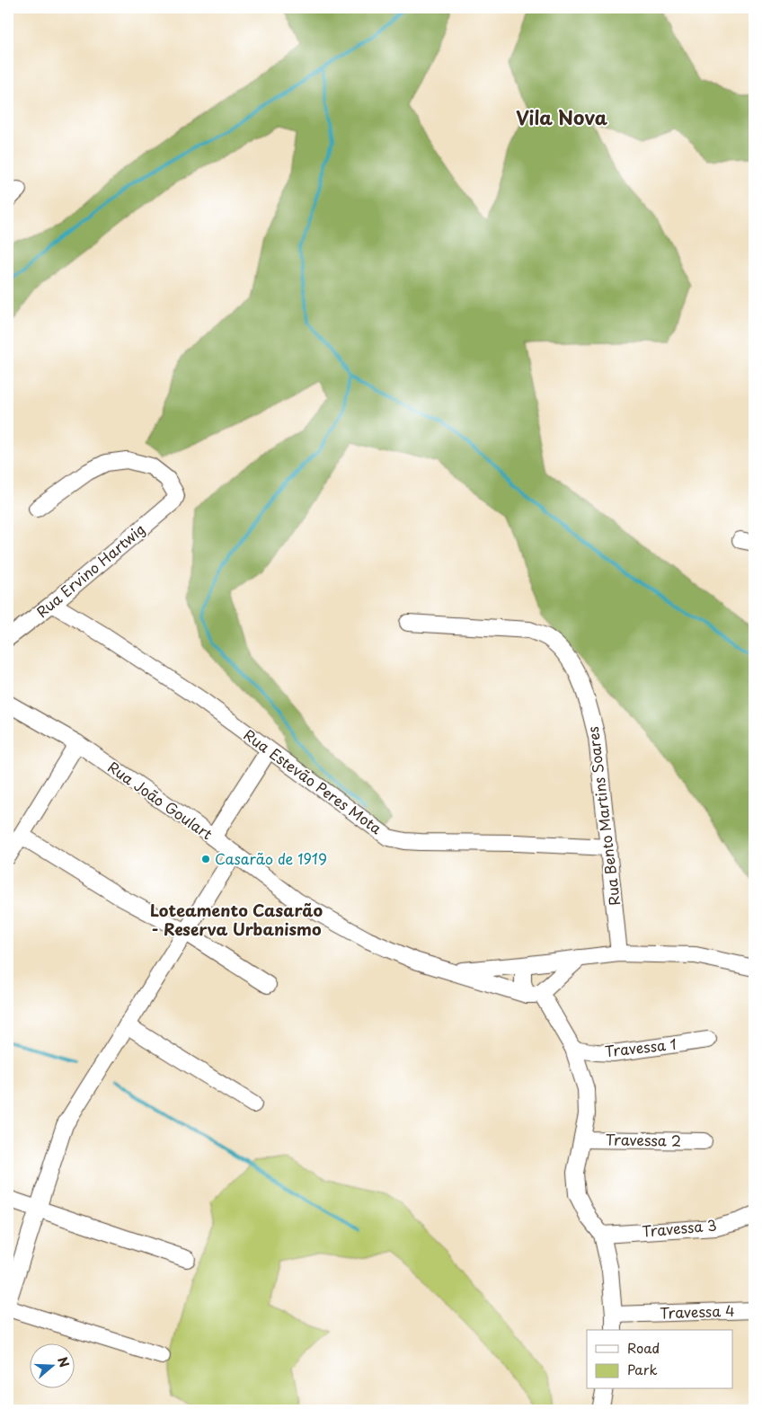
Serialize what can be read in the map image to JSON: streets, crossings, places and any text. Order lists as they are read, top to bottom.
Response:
{
  "streets": {
    "street": [
      "Rua Ervino Hartwig",
      "Rua Estevão Peres Mota",
      "Rua João Goulart",
      "Rua Bento Martins Soares",
      "Travessa 1",
      "Travessa 2",
      "Travessa 3",
      "Travessa 4"
    ]
  },
  "crossings": [
    ["Rua Ervino Hartwig", "Rua Estevão Peres Mota"],
    ["Rua Estevão Peres Mota", "Rua Bento Martins Soares"],
    ["Rua João Goulart", "Rua Bento Martins Soares"]
  ],
  "districts": ["Vila Nova", "Loteamento Casarão - Reserva Urbanismo"],
  "places": ["Casarão de 1919"],
  "legend": ["Road", "Park"],
  "north": "right"
}
